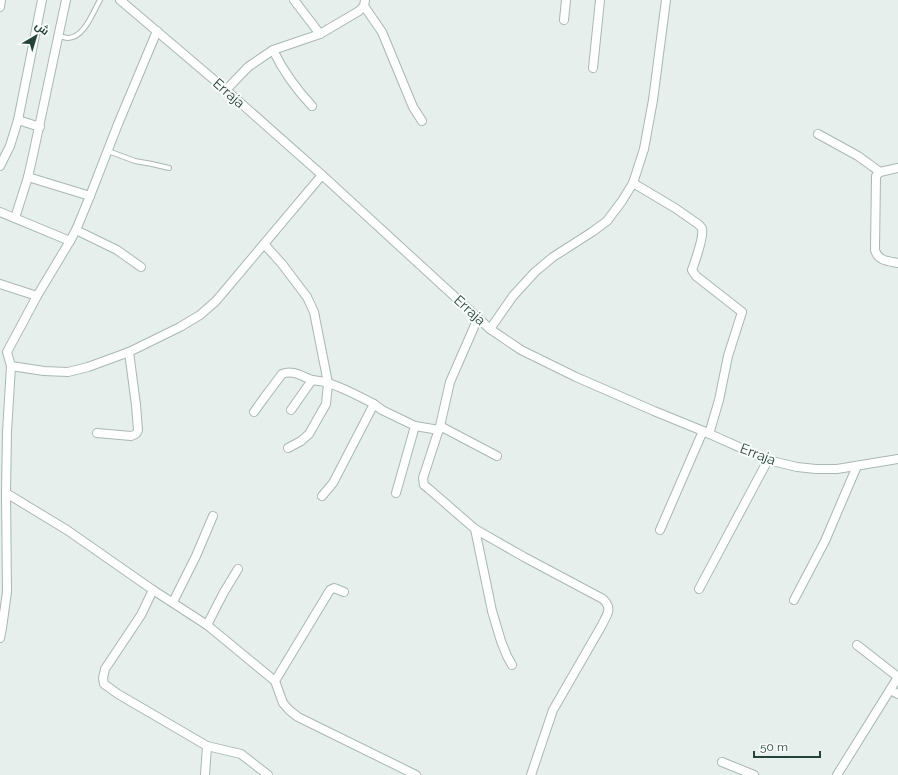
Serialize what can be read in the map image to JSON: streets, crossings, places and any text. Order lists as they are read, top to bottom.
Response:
{
  "streets": {
    "street": ["Erraja"]
  },
  "scale_bar": "50 m",
  "north": "top right"
}
